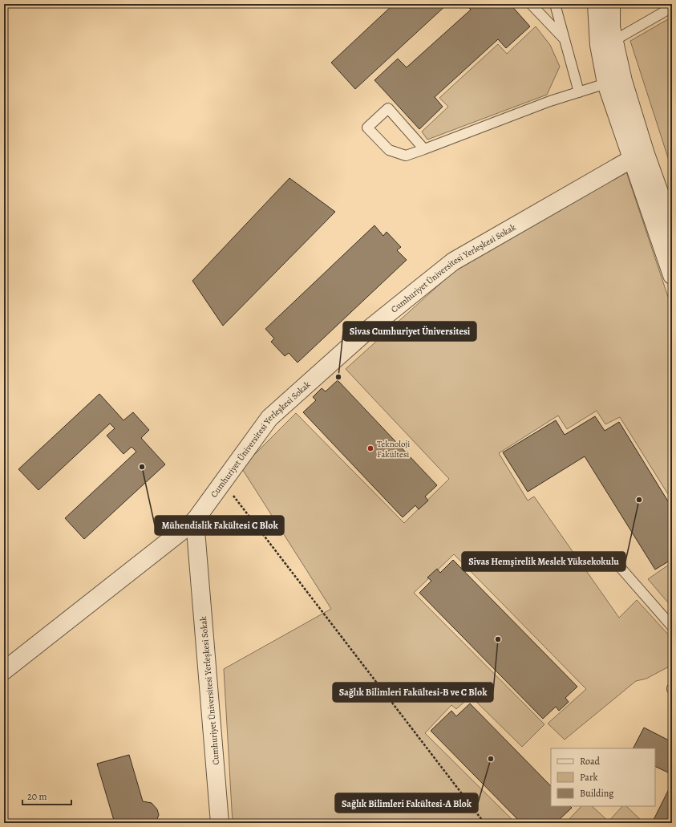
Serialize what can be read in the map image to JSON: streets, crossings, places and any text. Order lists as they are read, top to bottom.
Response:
{
  "streets": {
    "street": ["Cumhuriyet Üniversitesi Yerleşkesi Sokak"]
  },
  "places": [
    "Sivas Cumhuriyet Üniversitesi",
    "Teknoloji Fakültesi",
    "Mühendislik Fakültesi C Blok",
    "Sivas Hemşirelik Meslek Yüksekokulu",
    "Sağlık Bilimleri Fakültesi-B ve C Blok",
    "Sağlık Bilimleri Fakültesi-A Blok"
  ],
  "legend": ["Road", "Park", "Building"],
  "scale_bar": "20 m"
}
